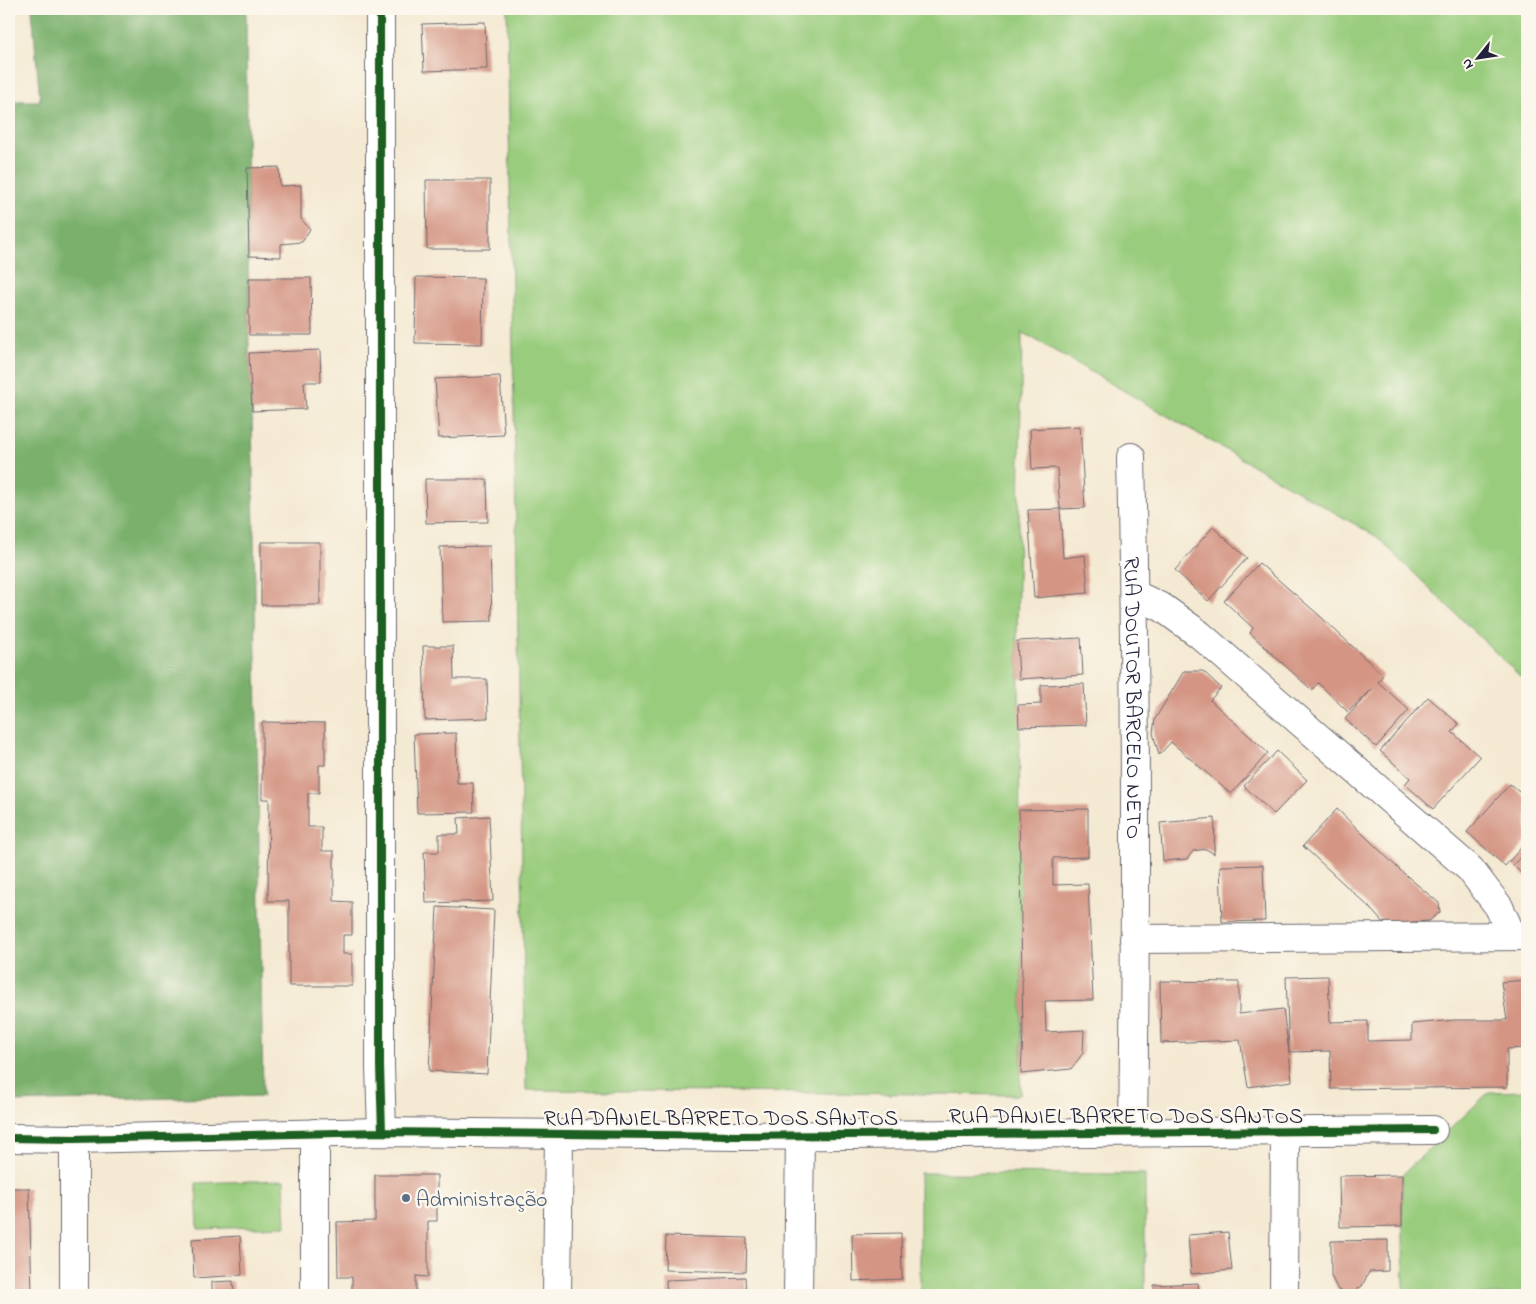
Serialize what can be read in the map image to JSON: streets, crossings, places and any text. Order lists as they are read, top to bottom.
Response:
{
  "streets": {
    "street": ["RUA DOUTOR BARCELO NETO", "RUA DANIEL BARRETO DOS SANTOS"]
  },
  "crossings": [
    ["RUA DOUTOR BARCELO NETO", "RUA DANIEL BARRETO DOS SANTOS"]
  ],
  "places": ["Administração"],
  "north": "bottom left"
}
